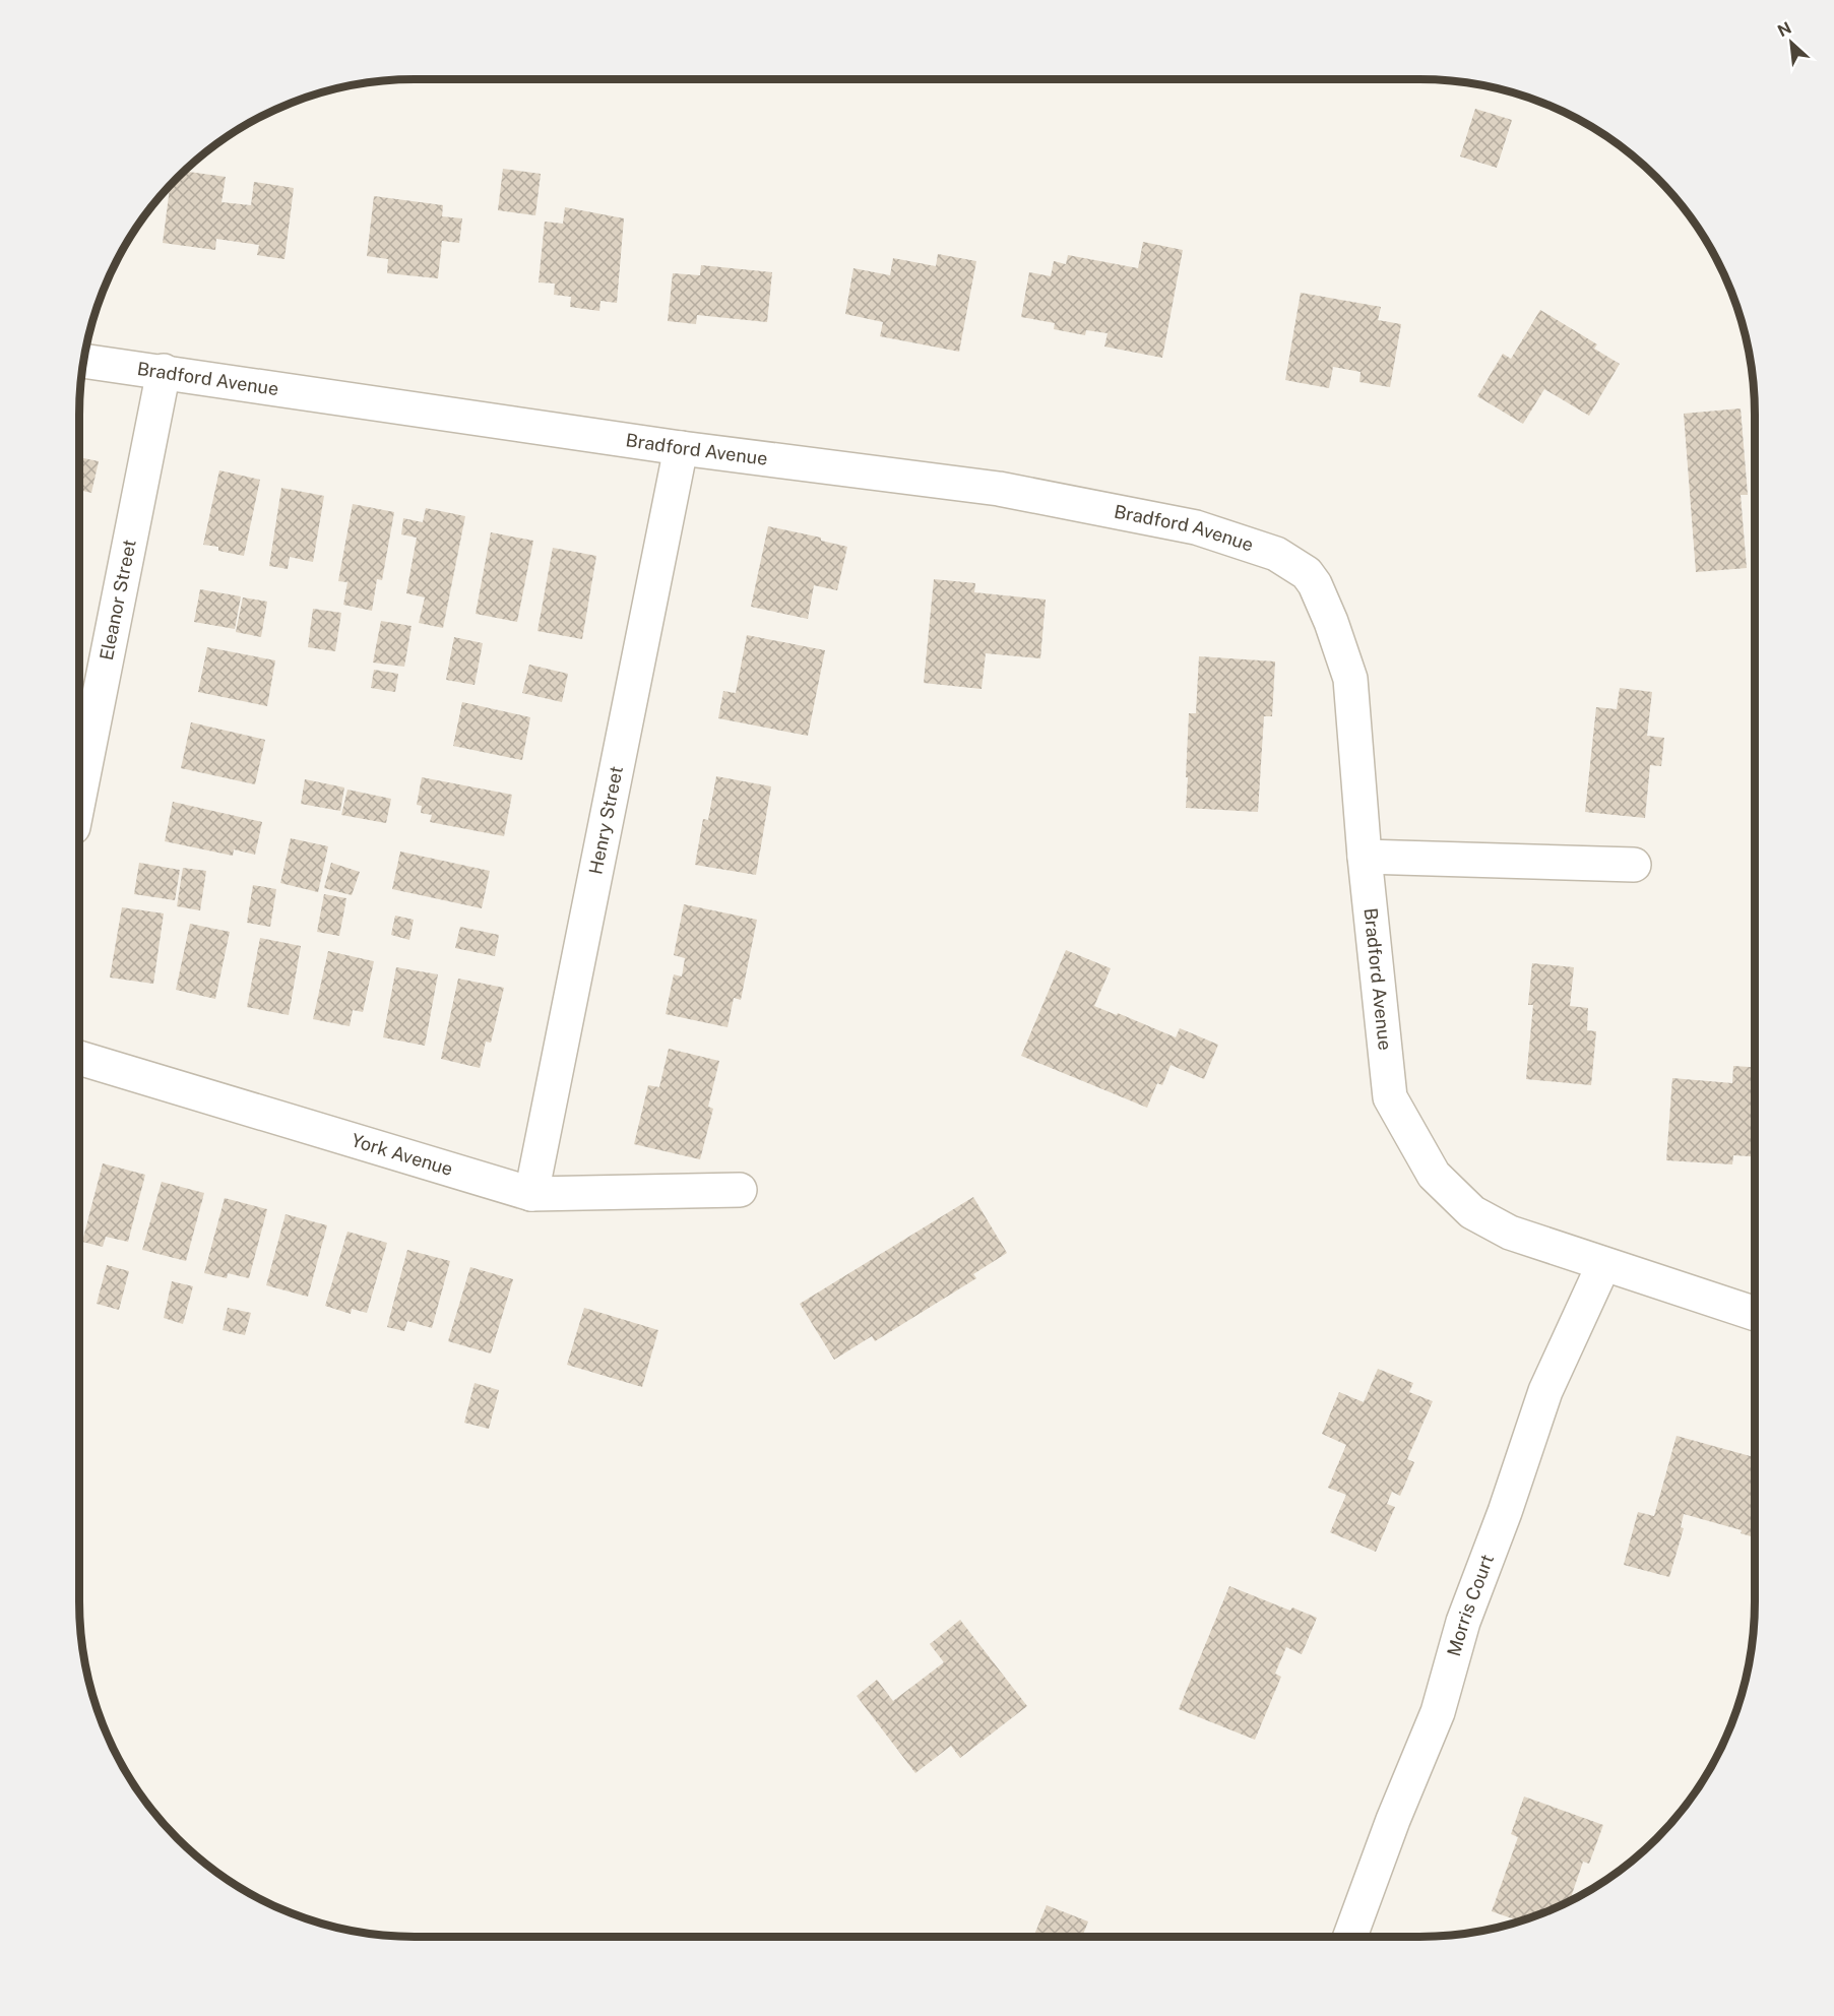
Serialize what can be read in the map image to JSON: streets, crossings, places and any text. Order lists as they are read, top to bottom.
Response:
{
  "streets": {
    "street": [
      "Bradford Avenue",
      "Eleanor Street",
      "Henry Street",
      "York Avenue",
      "Morris Court"
    ]
  },
  "crossings": [
    ["Bradford Avenue", "Eleanor Street"],
    ["Bradford Avenue", "Henry Street"],
    ["Bradford Avenue", "Morris Court"],
    ["Henry Street", "York Avenue"]
  ],
  "north": "top left"
}
